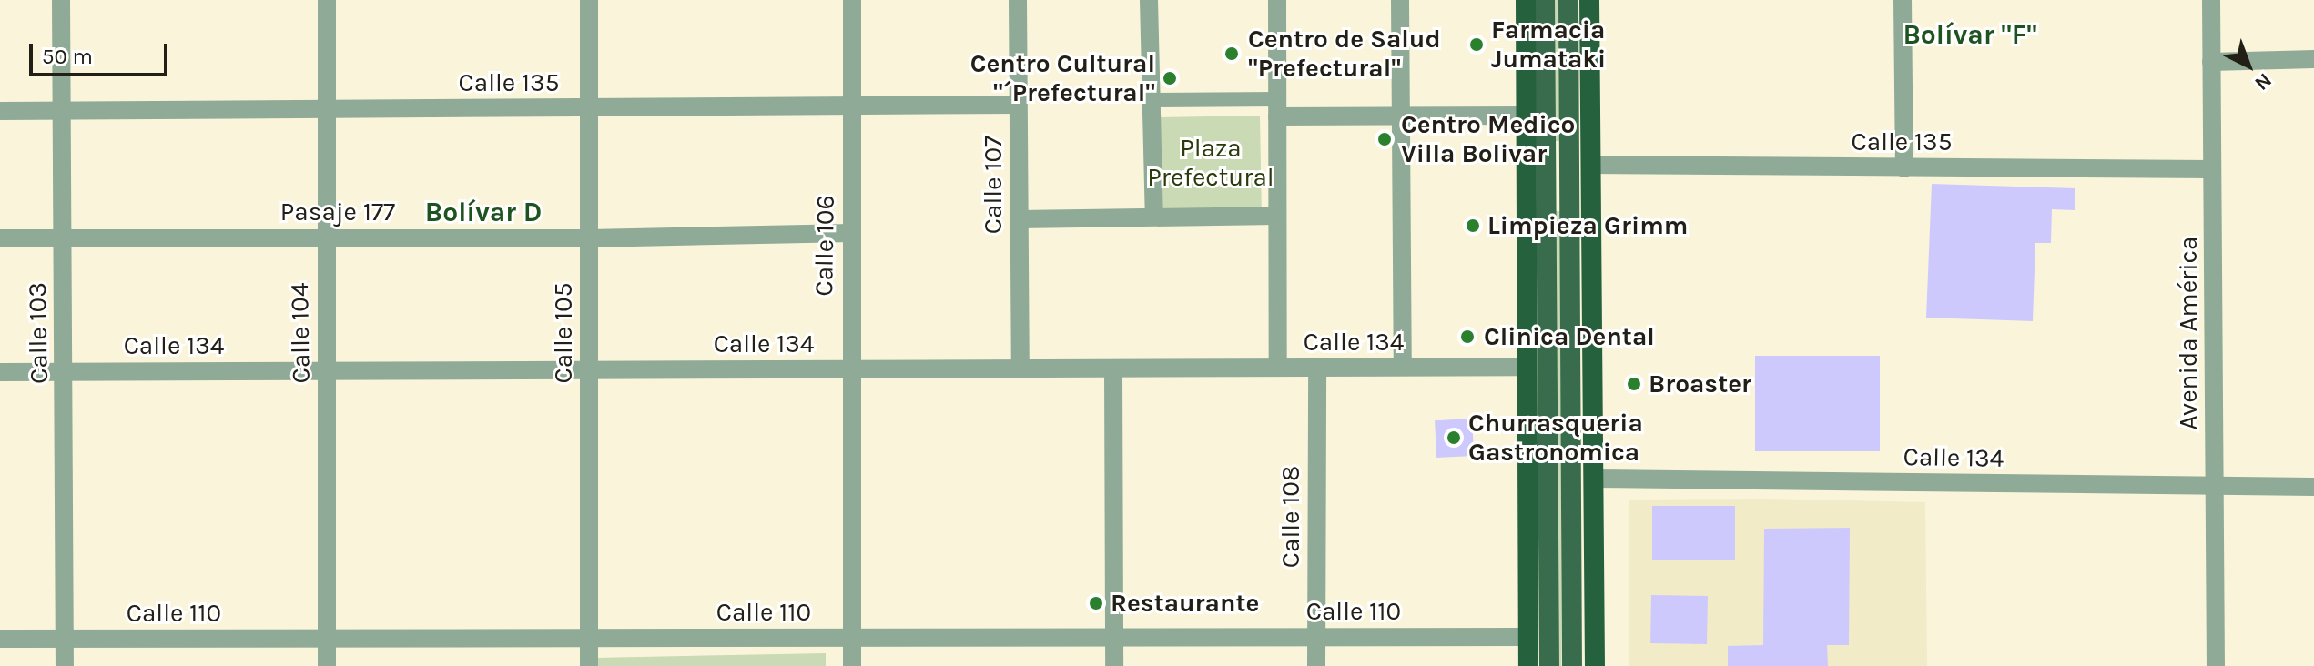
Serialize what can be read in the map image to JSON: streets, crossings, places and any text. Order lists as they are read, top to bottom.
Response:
{
  "streets": {
    "street": [
      "Calle 135",
      "Calle 107",
      "Pasaje 177",
      "Calle 106",
      "Calle 103",
      "Calle 104",
      "Calle 105",
      "Avenida América",
      "Calle 134",
      "Calle 108",
      "Calle 110"
    ]
  },
  "crossings": [
    ["Calle 135", "Calle 107"],
    ["Calle 135", "Calle 106"],
    ["Calle 135", "Calle 103"],
    ["Calle 135", "Calle 104"],
    ["Calle 135", "Calle 105"],
    ["Calle 135", "Avenida América"],
    ["Calle 107", "Calle 134"],
    ["Pasaje 177", "Calle 106"],
    ["Pasaje 177", "Calle 103"],
    ["Pasaje 177", "Calle 104"],
    ["Pasaje 177", "Calle 105"],
    ["Calle 106", "Calle 134"],
    ["Calle 106", "Calle 110"],
    ["Calle 103", "Calle 134"],
    ["Calle 103", "Calle 110"],
    ["Calle 104", "Calle 134"],
    ["Calle 104", "Calle 110"],
    ["Calle 105", "Calle 134"],
    ["Calle 105", "Calle 110"],
    ["Avenida América", "Calle 134"],
    ["Calle 134", "Calle 108"],
    ["Calle 108", "Calle 110"]
  ],
  "districts": ["Bolívar \"F\"", "Bolívar D"],
  "parks": ["Plaza Prefectural"],
  "places": [
    "Farmacia Jumataki",
    "Centro de Salud \"Prefectural\"",
    "Centro Cultural \"´Prefectural\"",
    "Centro Medico Villa Bolivar",
    "Limpieza Grimm",
    "Clinica Dental",
    "Broaster",
    "Churrasqueria Gastronomica",
    "Restaurante"
  ],
  "scale_bar": "50 m",
  "north": "bottom right"
}
